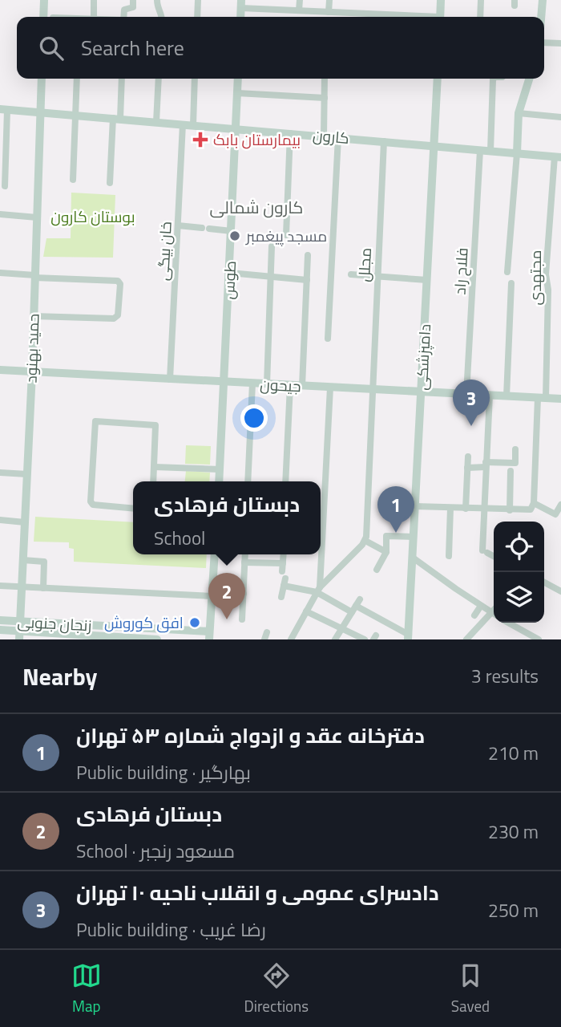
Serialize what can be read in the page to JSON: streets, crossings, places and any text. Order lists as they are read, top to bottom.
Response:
{
  "streets": {
    "main road": [
      "کارون",
      "طوس",
      "حمید بهنود",
      "دامپزشکی",
      "جیحون",
      "زنجان جنوبی"
    ],
    "street": [
      "خان بیگی",
      "مجلل",
      "فلاح راد",
      "مجتهدی"
    ]
  },
  "crossings": [
    ["کارون", "خان بیگی"],
    ["کارون", "مجلل"],
    ["کارون", "فلاح راد"],
    ["کارون", "مجتهدی"],
    ["کارون", "طوس"],
    ["کارون", "حمید بهنود"],
    ["کارون", "دامپزشکی"],
    ["خان بیگی", "جیحون"],
    ["مجلل", "جیحون"],
    ["فلاح راد", "جیحون"],
    ["مجتهدی", "جیحون"],
    ["طوس", "جیحون"],
    ["حمید بهنود", "جیحون"],
    ["حمید بهنود", "زنجان جنوبی"],
    ["دامپزشکی", "جیحون"]
  ],
  "districts": ["کارون شمالی"],
  "parks": ["بوستان کارون"],
  "places": {
    "health": ["بیمارستان بابک"],
    "other": ["مسجد پیغمبر", "افق کوروش"]
  },
  "page": {
    "search": "Search here",
    "pins": ["3", "1", "2"],
    "popup": ["دبستان فرهادی", "School"],
    "heading": ["Nearby", "3 results"],
    "list": [
      {
        "mark": "1",
        "name": "دفترخانه عقد و ازدواج شماره ۵۳ تهران",
        "note": "Public building · بهارگیر",
        "value": "210 m"
      },
      {
        "mark": "2",
        "name": "دبستان فرهادی",
        "note": "School · مسعود رنجبر",
        "value": "230 m"
      },
      {
        "mark": "3",
        "name": "دادسرای عمومی و انقلاب ناحیه ۱۰ تهران",
        "note": "Public building · رضا غریب",
        "value": "250 m"
      }
    ],
    "nav": ["Map", "Directions", "Saved"]
  }
}
